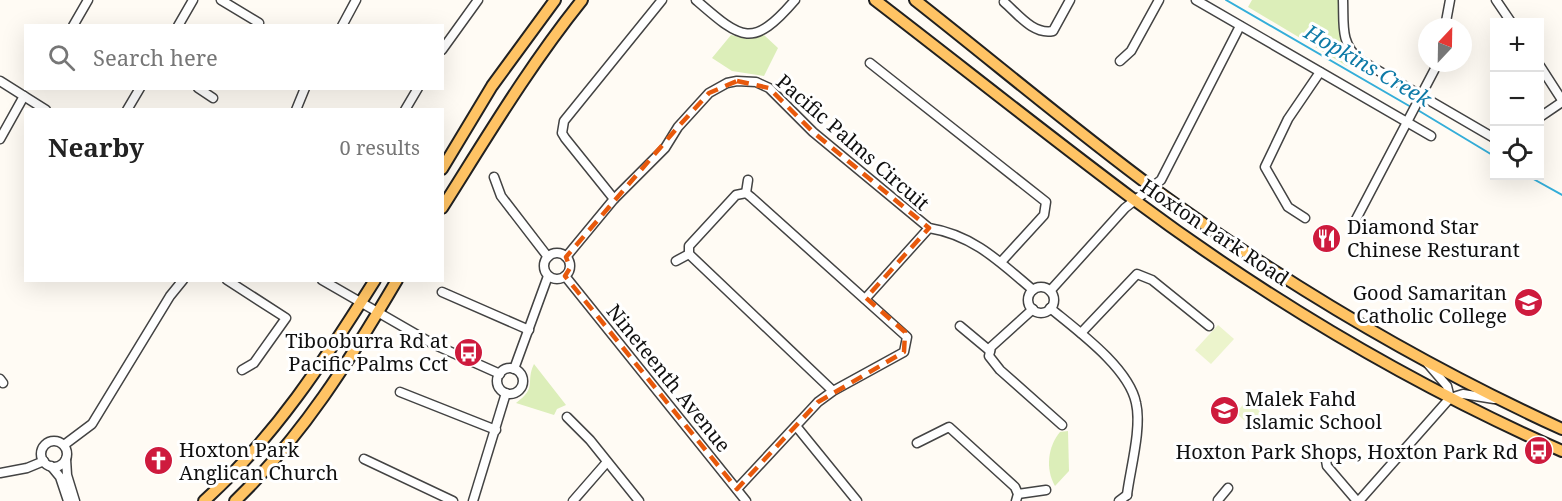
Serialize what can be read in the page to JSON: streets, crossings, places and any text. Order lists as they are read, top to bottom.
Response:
{
  "streets": {
    "main road": ["Hoxton Park Road"],
    "street": ["Pacific Palms Circuit", "Nineteenth Avenue"]
  },
  "crossings": [
    ["Pacific Palms Circuit", "Nineteenth Avenue"]
  ],
  "water": ["Hopkins Creek"],
  "places": {
    "restaurant": ["Diamond Star Chinese Resturant"],
    "school or university": ["Good Samaritan Catholic College", "Malek Fahd Islamic School"],
    "bus stop": ["Tibooburra Rd at Pacific Palms Cct", "Hoxton Park Shops, Hoxton Park Rd"],
    "church": ["Hoxton Park Anglican Church"]
  },
  "north": "top",
  "page": {
    "map_buttons": ["+", "−"],
    "search": "Search here",
    "heading": ["Nearby", "0 results"]
  }
}
